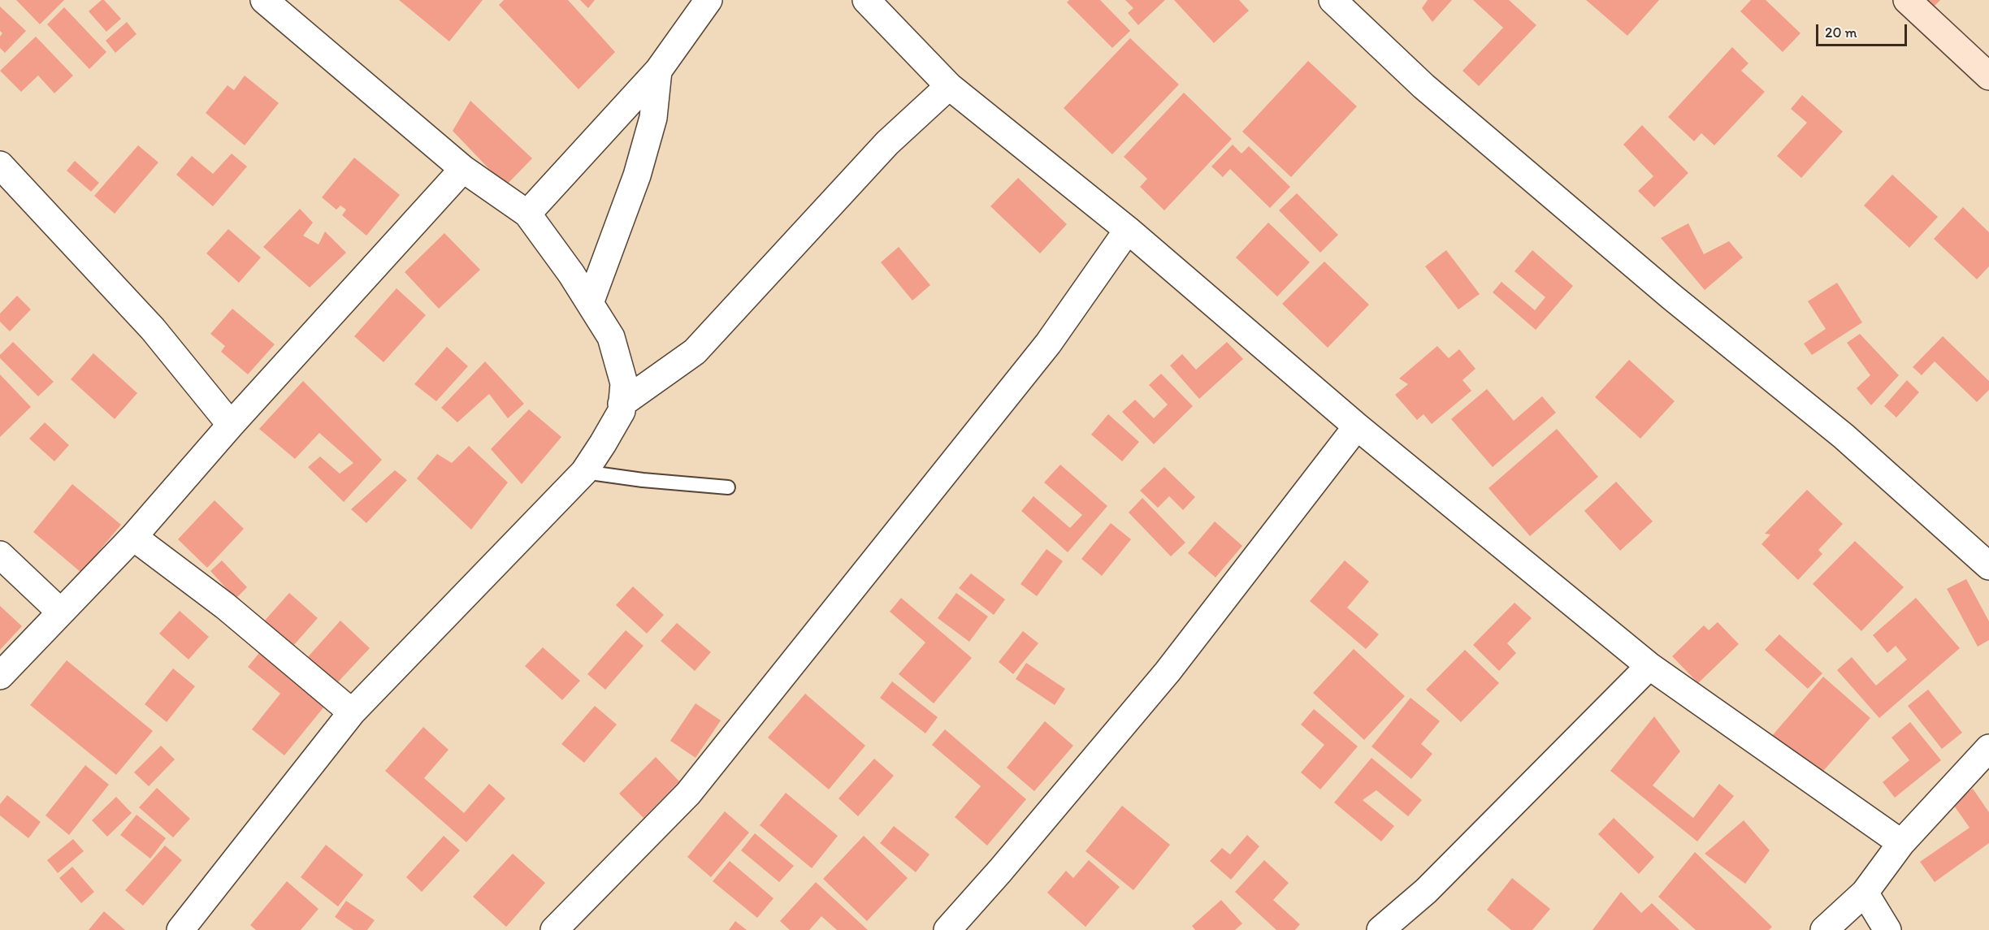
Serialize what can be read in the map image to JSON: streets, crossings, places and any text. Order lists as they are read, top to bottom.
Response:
{
  "scale_bar": "20 m"
}
